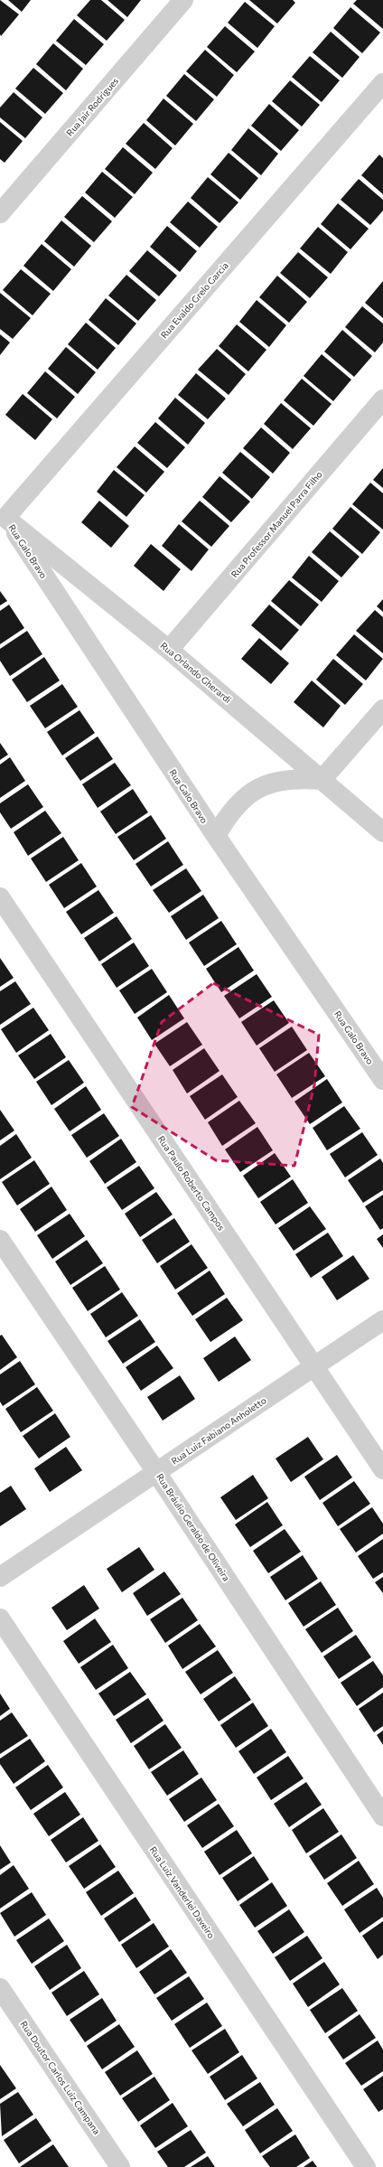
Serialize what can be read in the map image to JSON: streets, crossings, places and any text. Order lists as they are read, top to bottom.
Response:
{
  "streets": {
    "street": [
      "Rua Jair Rodrigues",
      "Rua Evaldo Grelo Garcia",
      "Rua Professor Manuel Parra Filho",
      "Rua Galo Bravo",
      "Rua Orlando Gherardi",
      "Rua Paulo Roberto Campos",
      "Rua Luiz Fabiano Anholetto",
      "Rua Bráulio Geraldo de Oliveira",
      "Rua Luiz Vanderlei Daveiro",
      "Rua Doutor Carlos Luiz Campana"
    ]
  },
  "crossings": [
    ["Rua Evaldo Grelo Garcia", "Rua Galo Bravo"],
    ["Rua Evaldo Grelo Garcia", "Rua Orlando Gherardi"],
    ["Rua Professor Manuel Parra Filho", "Rua Orlando Gherardi"],
    ["Rua Galo Bravo", "Rua Orlando Gherardi"],
    ["Rua Paulo Roberto Campos", "Rua Luiz Fabiano Anholetto"],
    ["Rua Luiz Fabiano Anholetto", "Rua Bráulio Geraldo de Oliveira"]
  ]
}
